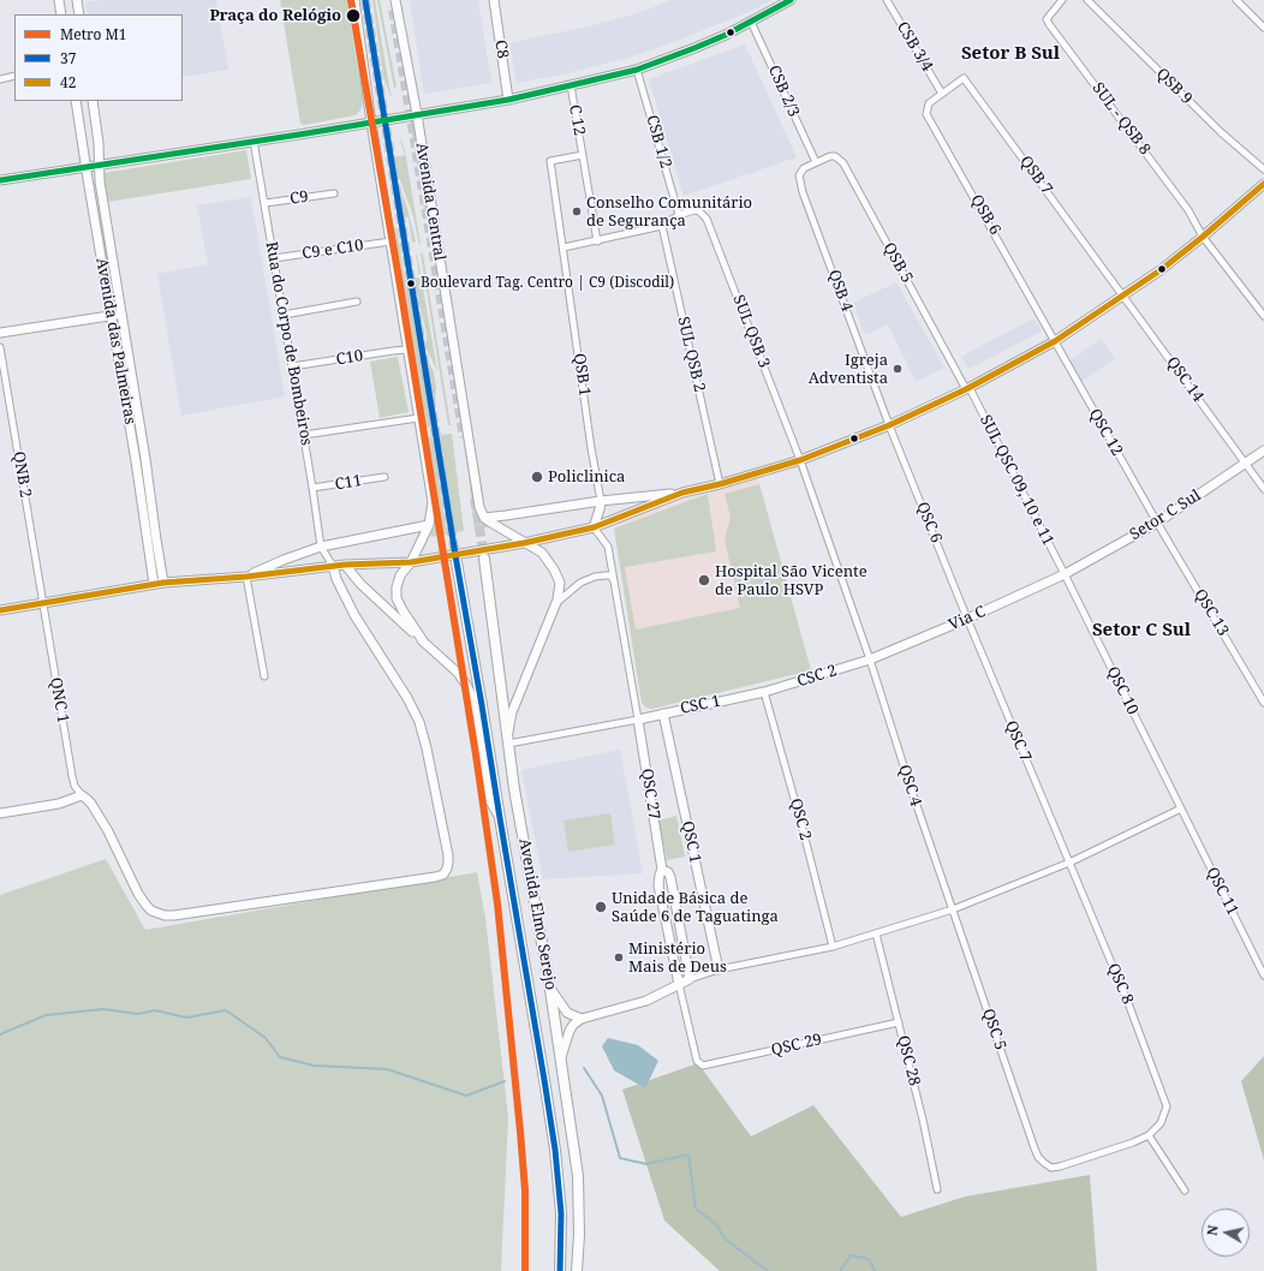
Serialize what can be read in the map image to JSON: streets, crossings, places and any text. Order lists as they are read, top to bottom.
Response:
{
  "streets": {
    "main road": [
      "C8",
      "Avenida Central",
      "Avenida das Palmeiras",
      "Setor C Sul",
      "Via C",
      "CSC 2",
      "CSC 1",
      "QSC 27",
      "QSC 1",
      "Avenida Elmo Serejo"
    ],
    "street": [
      "CSB 3/4",
      "QSB 9",
      "CSB 2/3",
      "SUL - QSB 8",
      "C 12",
      "CSB 1/2",
      "QSB 7",
      "C9",
      "QSB 6",
      "C9 e C10",
      "QSB 5",
      "QSB 4",
      "SUL QSB 3",
      "Rua do Corpo de Bombeiros",
      "SUL QSB 2",
      "C10",
      "QSB 1",
      "QSC 14",
      "QSC 12",
      "QNB 2",
      "SUL QSC 09, 10 e 11",
      "C11",
      "QSC 6",
      "QSC 13",
      "QSC 10",
      "QNC 1",
      "QSC 7",
      "QSC 4",
      "QSC 2",
      "QSC 11",
      "QSC 8",
      "QSC 5",
      "QSC 29",
      "QSC 28"
    ]
  },
  "crossings": [
    ["CSB 3/4", "QSB 7"],
    ["CSB 3/4", "QSB 6"],
    ["CSB 2/3", "QSB 5"],
    ["CSB 2/3", "QSB 4"],
    ["C 12", "QSB 1"],
    ["CSB 1/2", "SUL QSB 3"],
    ["QSB 7", "QSB 6"],
    ["QSB 7", "QSC 14"],
    ["C9", "Rua do Corpo de Bombeiros"],
    ["QSB 6", "QSC 12"],
    ["C9 e C10", "Rua do Corpo de Bombeiros"],
    ["QSB 5", "QSB 4"],
    ["QSB 5", "SUL QSC 09, 10 e 11"],
    ["QSB 4", "QSC 6"],
    ["SUL QSB 3", "Via C"],
    ["SUL QSB 3", "CSC 2"],
    ["SUL QSB 3", "QSC 4"],
    ["Rua do Corpo de Bombeiros", "C10"],
    ["Rua do Corpo de Bombeiros", "C11"],
    ["QSC 14", "Setor C Sul"],
    ["QSC 12", "Setor C Sul"],
    ["QSC 12", "QSC 13"],
    ["QNB 2", "QNC 1"],
    ["SUL QSC 09, 10 e 11", "Setor C Sul"],
    ["SUL QSC 09, 10 e 11", "Via C"],
    ["SUL QSC 09, 10 e 11", "QSC 10"],
    ["Setor C Sul", "QSC 13"],
    ["Setor C Sul", "Via C"],
    ["Setor C Sul", "QSC 10"],
    ["QSC 6", "Via C"],
    ["QSC 6", "QSC 7"],
    ["Via C", "CSC 2"],
    ["Via C", "QSC 10"],
    ["Via C", "QSC 7"],
    ["Via C", "QSC 4"],
    ["CSC 2", "CSC 1"],
    ["CSC 2", "QSC 4"],
    ["CSC 2", "QSC 2"],
    ["QSC 10", "QSC 11"],
    ["CSC 1", "QSC 27"],
    ["CSC 1", "QSC 2"],
    ["CSC 1", "QSC 1"],
    ["QSC 7", "QSC 8"],
    ["QSC 4", "QSC 5"],
    ["QSC 27", "QSC 29"],
    ["QSC 8", "QSC 5"],
    ["QSC 29", "QSC 28"]
  ],
  "districts": ["Setor B Sul", "Setor C Sul"],
  "places": [
    "Praça do Relógio",
    "Conselho Comunitário de Segurança",
    "Boulevard Tag. Centro | C9 (Discodil)",
    "Igreja Adventista",
    "Policlinica",
    "Hospital São Vicente de Paulo HSVP",
    "Unidade Básica de Saúde 6 de Taguatinga",
    "Ministério Mais de Deus"
  ],
  "lines": ["metro line M1", "transit line 37", "transit line 42"],
  "legend": ["Metro M1", "37", "42"],
  "north": "left"
}
